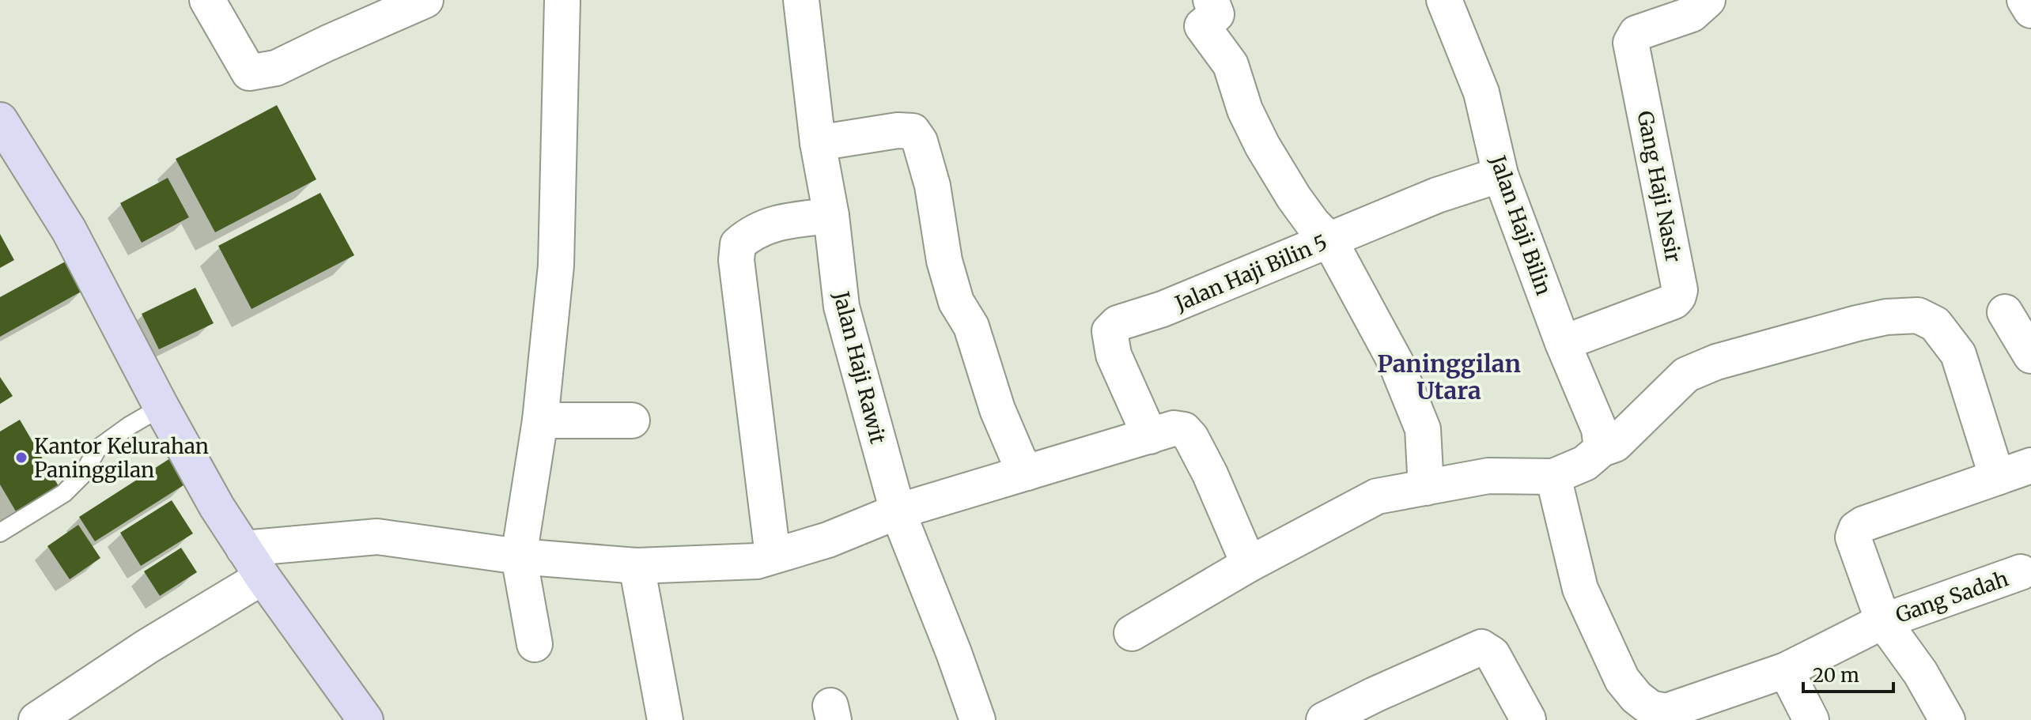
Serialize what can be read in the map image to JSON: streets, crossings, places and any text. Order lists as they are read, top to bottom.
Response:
{
  "streets": {
    "street": [
      "Gang Haji Nasir",
      "Jalan Haji Bilin",
      "Jalan Haji Bilin 5",
      "Jalan Haji Rawit",
      "Gang Sadah"
    ]
  },
  "crossings": [
    ["Gang Haji Nasir", "Jalan Haji Bilin"],
    ["Jalan Haji Bilin", "Jalan Haji Bilin 5"]
  ],
  "districts": ["Paninggilan Utara"],
  "places": ["Kantor Kelurahan Paninggilan"],
  "scale_bar": "20 m"
}
